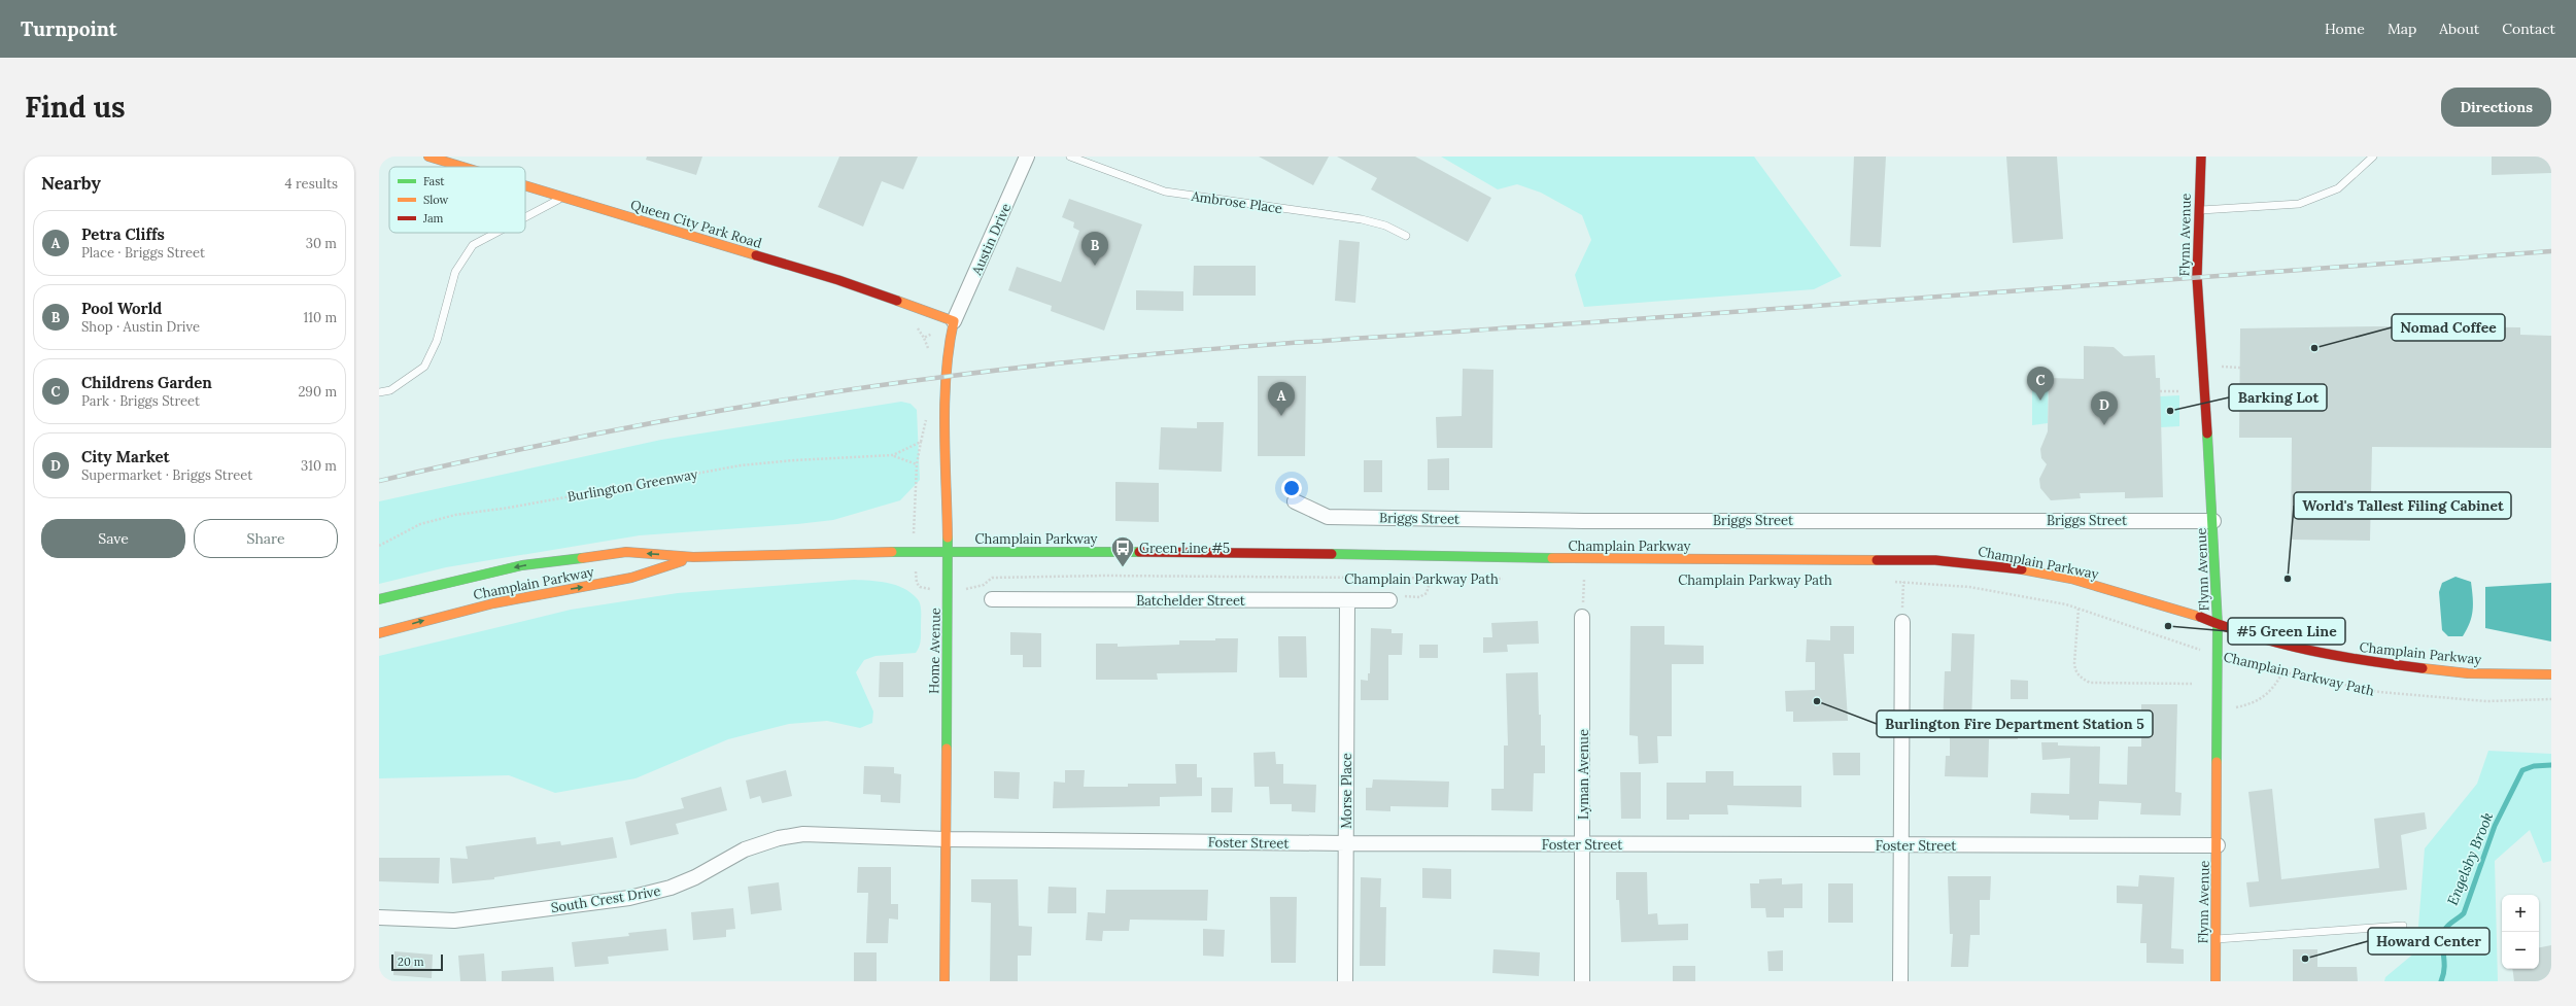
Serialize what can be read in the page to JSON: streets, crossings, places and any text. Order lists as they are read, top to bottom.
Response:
{
  "streets": {
    "main road": [
      "Queen City Park Road",
      "Flynn Avenue",
      "Champlain Parkway",
      "Home Avenue"
    ],
    "street": [
      "Austin Drive",
      "Briggs Street",
      "Batchelder Street",
      "Lyman Avenue",
      "Morse Place",
      "Foster Street",
      "South Crest Drive"
    ],
    "lane": ["Ambrose Place"],
    "path": ["Burlington Greenway", "Champlain Parkway Path"]
  },
  "crossings": [
    ["Queen City Park Road", "Austin Drive"],
    ["Queen City Park Road", "Home Avenue"],
    ["Flynn Avenue", "Briggs Street"],
    ["Flynn Avenue", "Champlain Parkway"],
    ["Flynn Avenue", "Champlain Parkway Path"],
    ["Flynn Avenue", "Foster Street"],
    ["Austin Drive", "Home Avenue"],
    ["Champlain Parkway", "Champlain Parkway Path"],
    ["Champlain Parkway", "Home Avenue"],
    ["Champlain Parkway Path", "Home Avenue"],
    ["Batchelder Street", "Morse Place"],
    ["Home Avenue", "Foster Street"],
    ["Home Avenue", "South Crest Drive"],
    ["Lyman Avenue", "Foster Street"],
    ["Morse Place", "Foster Street"],
    ["Foster Street", "South Crest Drive"]
  ],
  "water": ["Engelsby Brook"],
  "places": {
    "other": [
      "Nomad Coffee",
      "Barking Lot",
      "World's Tallest Filing Cabinet",
      "#5 Green Line",
      "Burlington Fire Department Station 5",
      "Howard Center"
    ],
    "bus stop": ["Green Line #5"]
  },
  "legend": ["Fast", "Slow", "Jam"],
  "scale_bar": "20 m",
  "page": {
    "header": "Turnpoint",
    "nav": [
      "Home",
      "Map",
      "About",
      "Contact"
    ],
    "buttons": [
      "Directions",
      ["Save", "Share"]
    ],
    "title": "Find us",
    "heading": ["Nearby", "4 results"],
    "list": [
      {
        "mark": "A",
        "name": "Petra Cliffs",
        "note": "Place · Briggs Street",
        "value": "30 m"
      },
      {
        "mark": "B",
        "name": "Pool World",
        "note": "Shop · Austin Drive",
        "value": "110 m"
      },
      {
        "mark": "C",
        "name": "Childrens Garden",
        "note": "Park · Briggs Street",
        "value": "290 m"
      },
      {
        "mark": "D",
        "name": "City Market",
        "note": "Supermarket · Briggs Street",
        "value": "310 m"
      }
    ],
    "pins": [
      "B",
      "C",
      "A",
      "D"
    ],
    "map_buttons": ["+", "−"],
    "scale": "20 m"
  }
}
